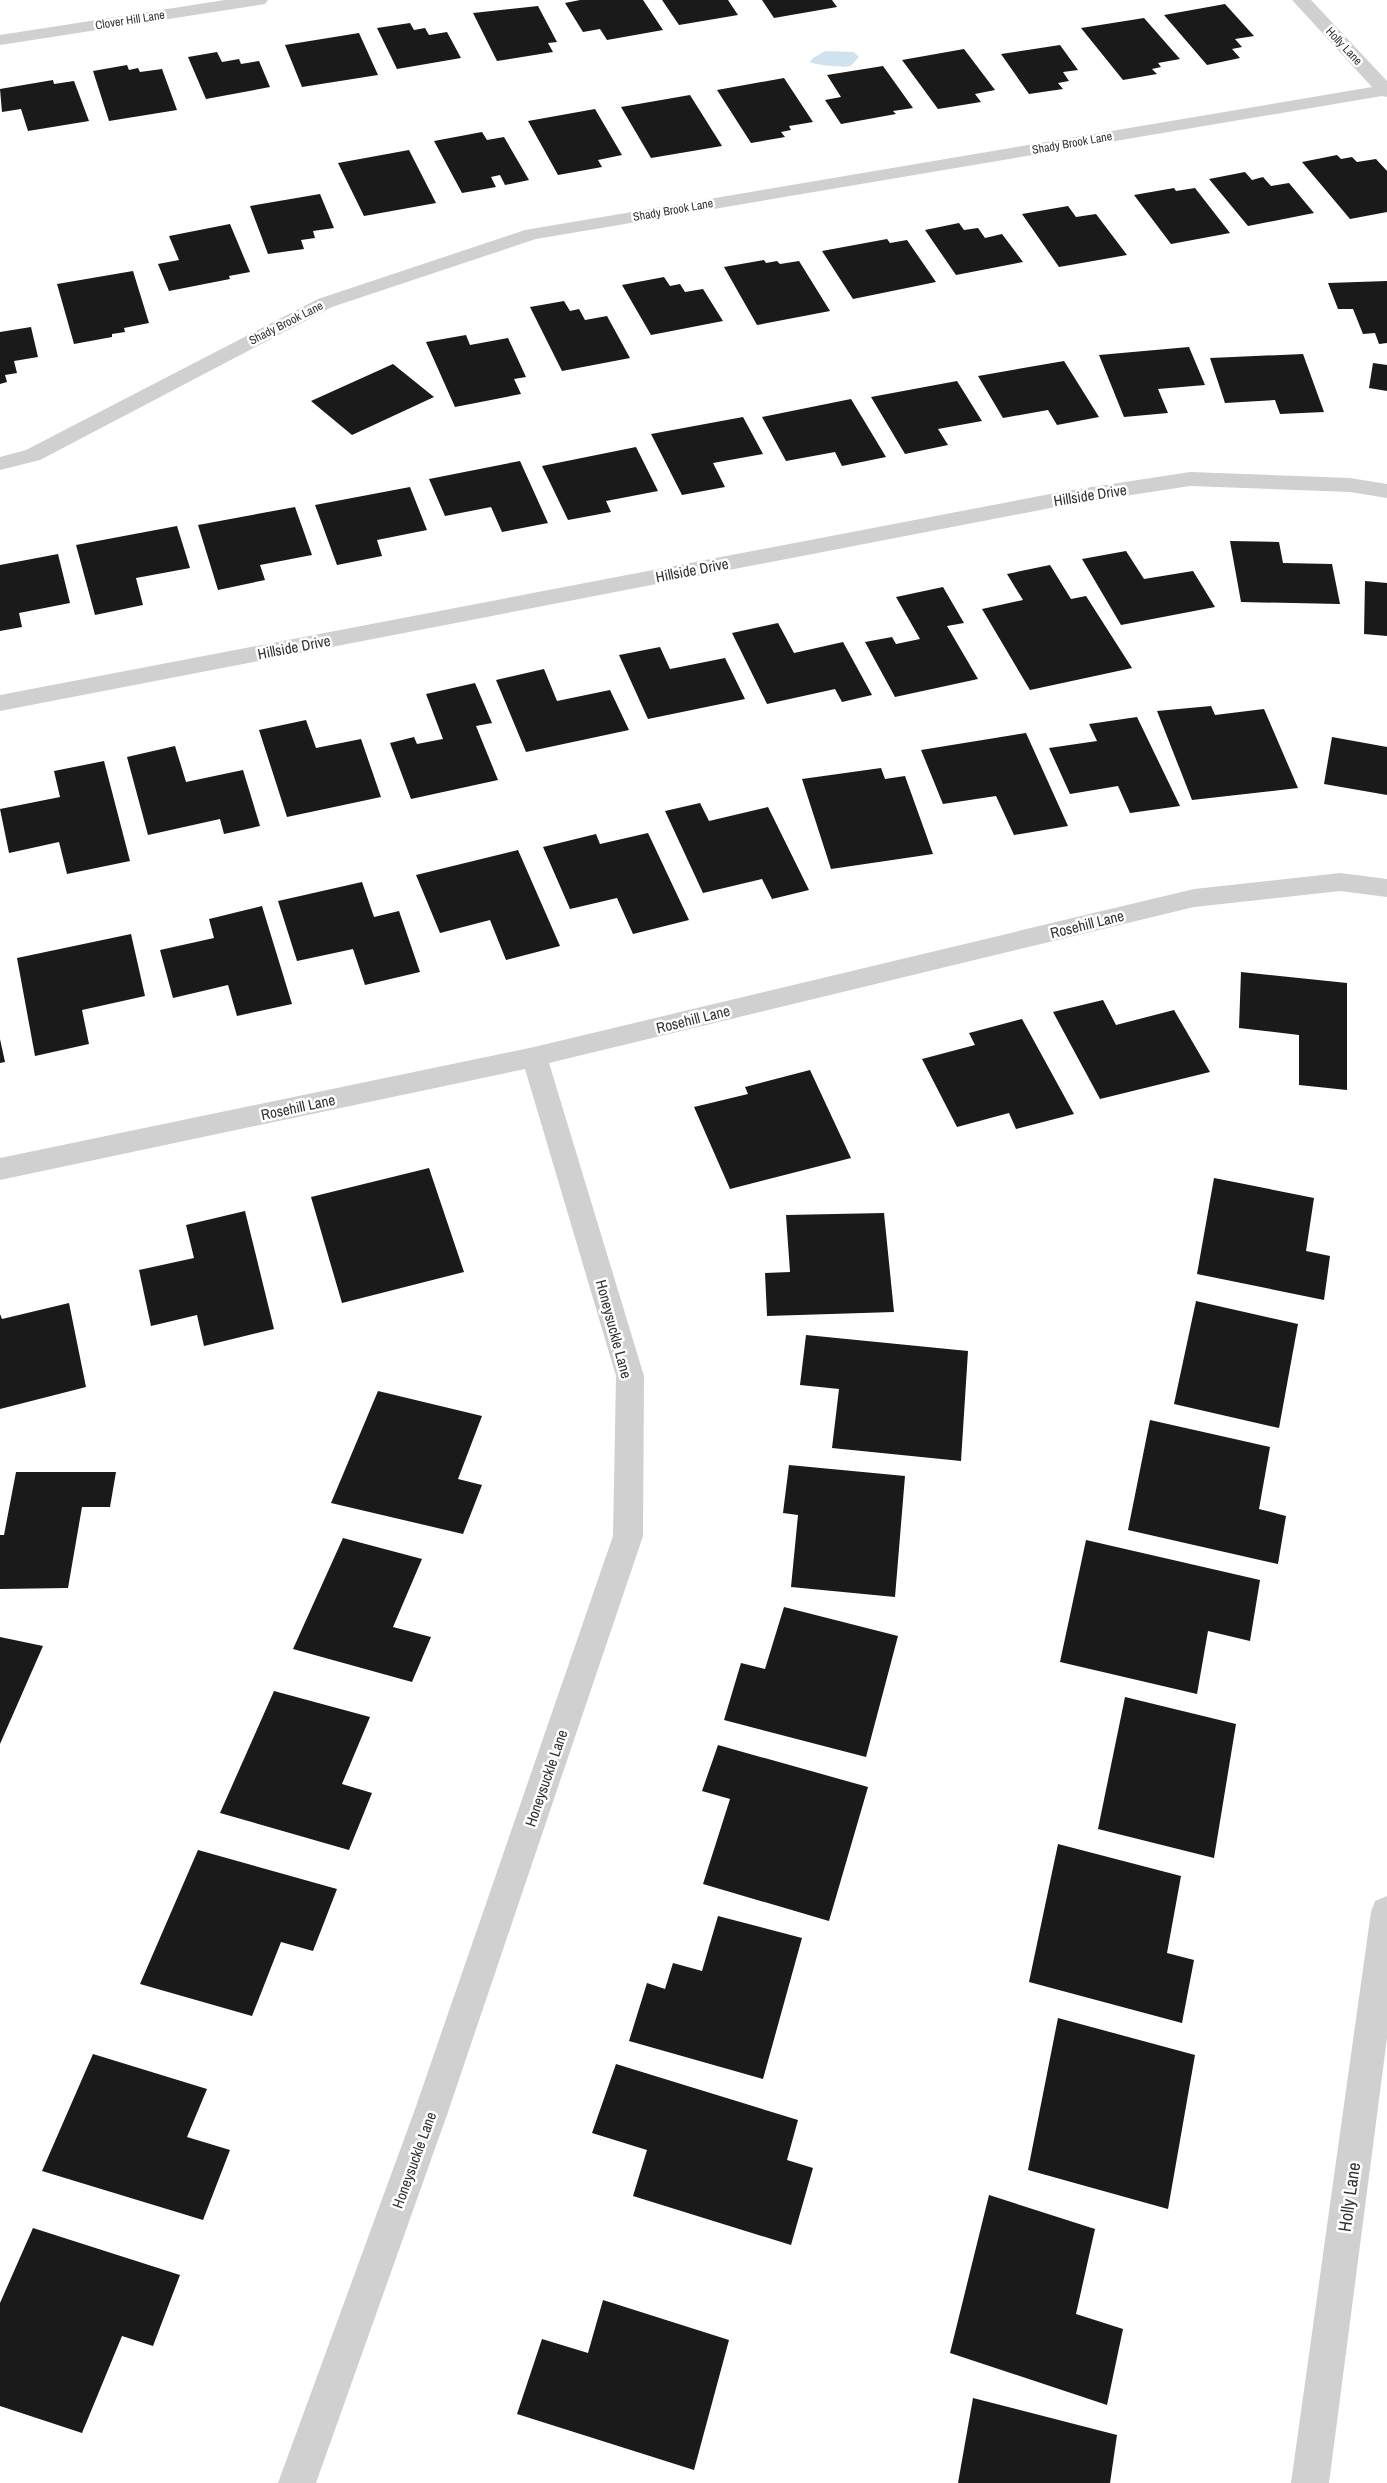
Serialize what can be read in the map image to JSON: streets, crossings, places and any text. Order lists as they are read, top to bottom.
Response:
{
  "streets": {
    "street": [
      "Clover Hill Lane",
      "Holly Lane",
      "Shady Brook Lane",
      "Hillside Drive",
      "Rosehill Lane",
      "Honeysuckle Lane"
    ]
  },
  "crossings": [
    ["Holly Lane", "Shady Brook Lane"],
    ["Rosehill Lane", "Honeysuckle Lane"]
  ]
}
